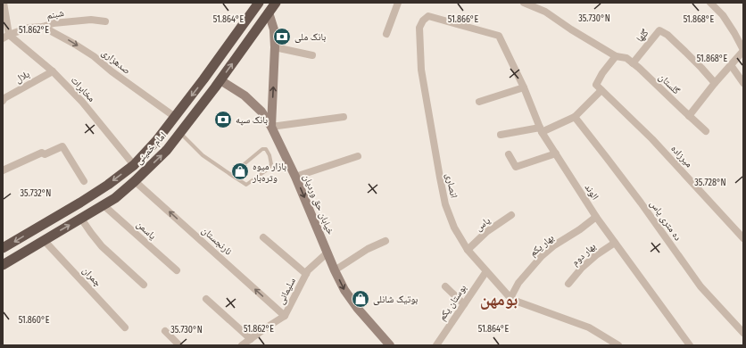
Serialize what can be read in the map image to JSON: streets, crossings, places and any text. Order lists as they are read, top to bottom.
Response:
{
  "streets": {
    "highway": ["امام خمینی"],
    "main road": ["خیابان حق وردیان"],
    "street": [
      "شبنم",
      "گلها",
      "صدهزاری",
      "بلال",
      "گلستان",
      "مخابرات",
      "میرزاده",
      "انصاری",
      "الوند",
      "ده متری یاس",
      "یاس",
      "یاسمن",
      "نارنجستان",
      "بهار یکم",
      "بهار دوم",
      "چمران",
      "سلیمانی",
      "بوستان یکم"
    ]
  },
  "crossings": [
    ["شبنم", "صدهزاری"],
    ["شبنم", "مخابرات"],
    ["گلها", "گلستان"],
    ["صدهزاری", "امام خمینی"],
    ["بلال", "مخابرات"],
    ["مخابرات", "امام خمینی"],
    ["امام خمینی", "خیابان حق وردیان"],
    ["امام خمینی", "یاسمن"],
    ["امام خمینی", "نارنجستان"],
    ["امام خمینی", "چمران"],
    ["انصاری", "الوند"],
    ["انصاری", "یاس"],
    ["انصاری", "بهار یکم"],
    ["انصاری", "بوستان یکم"],
    ["الوند", "بهار یکم"],
    ["الوند", "بهار دوم"],
    ["خیابان حق وردیان", "سلیمانی"],
    ["نارنجستان", "سلیمانی"]
  ],
  "one_way": ["صدهزاری", "خیابان حق وردیان"],
  "districts": ["بومهن"],
  "places": {
    "bank": ["بانک ملی", "بانک سپه"],
    "shop": ["بازار میوه وتره‌بار", "بوتیک شانلی"]
  },
  "coordinates": [
    "35.730°N",
    "51.864°E",
    "51.866°E",
    "51.868°E",
    "51.862°E",
    "35.728°N",
    "35.732°N",
    "51.860°E"
  ]
}
